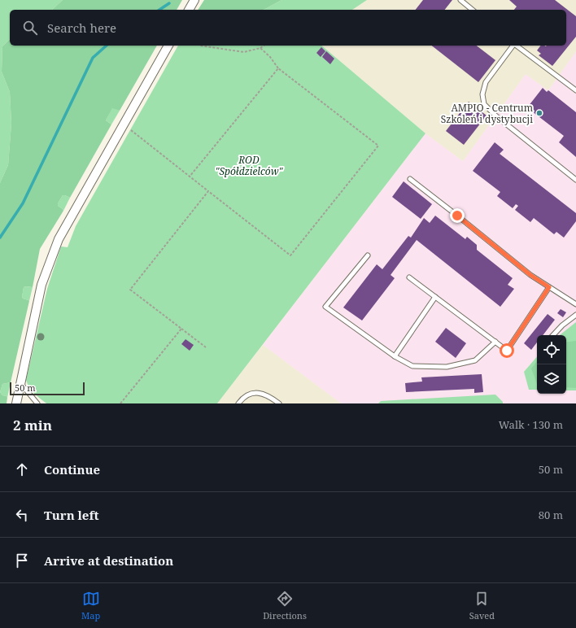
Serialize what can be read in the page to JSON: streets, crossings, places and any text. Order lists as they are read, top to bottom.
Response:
{
  "parks": ["ROD \"Spółdzielców\""],
  "places": ["AMPIO - Centrum Szkoleń i dystybucji"],
  "scale_bar": "50 m",
  "page": {
    "search": "Search here",
    "scale": "50 m",
    "heading": ["2 min", "Walk · 130 m"],
    "list": [
      ["Continue", "50 m"],
      ["Turn left", "80 m"],
      "Arrive at destination"
    ],
    "nav": ["Map", "Directions", "Saved"]
  }
}
